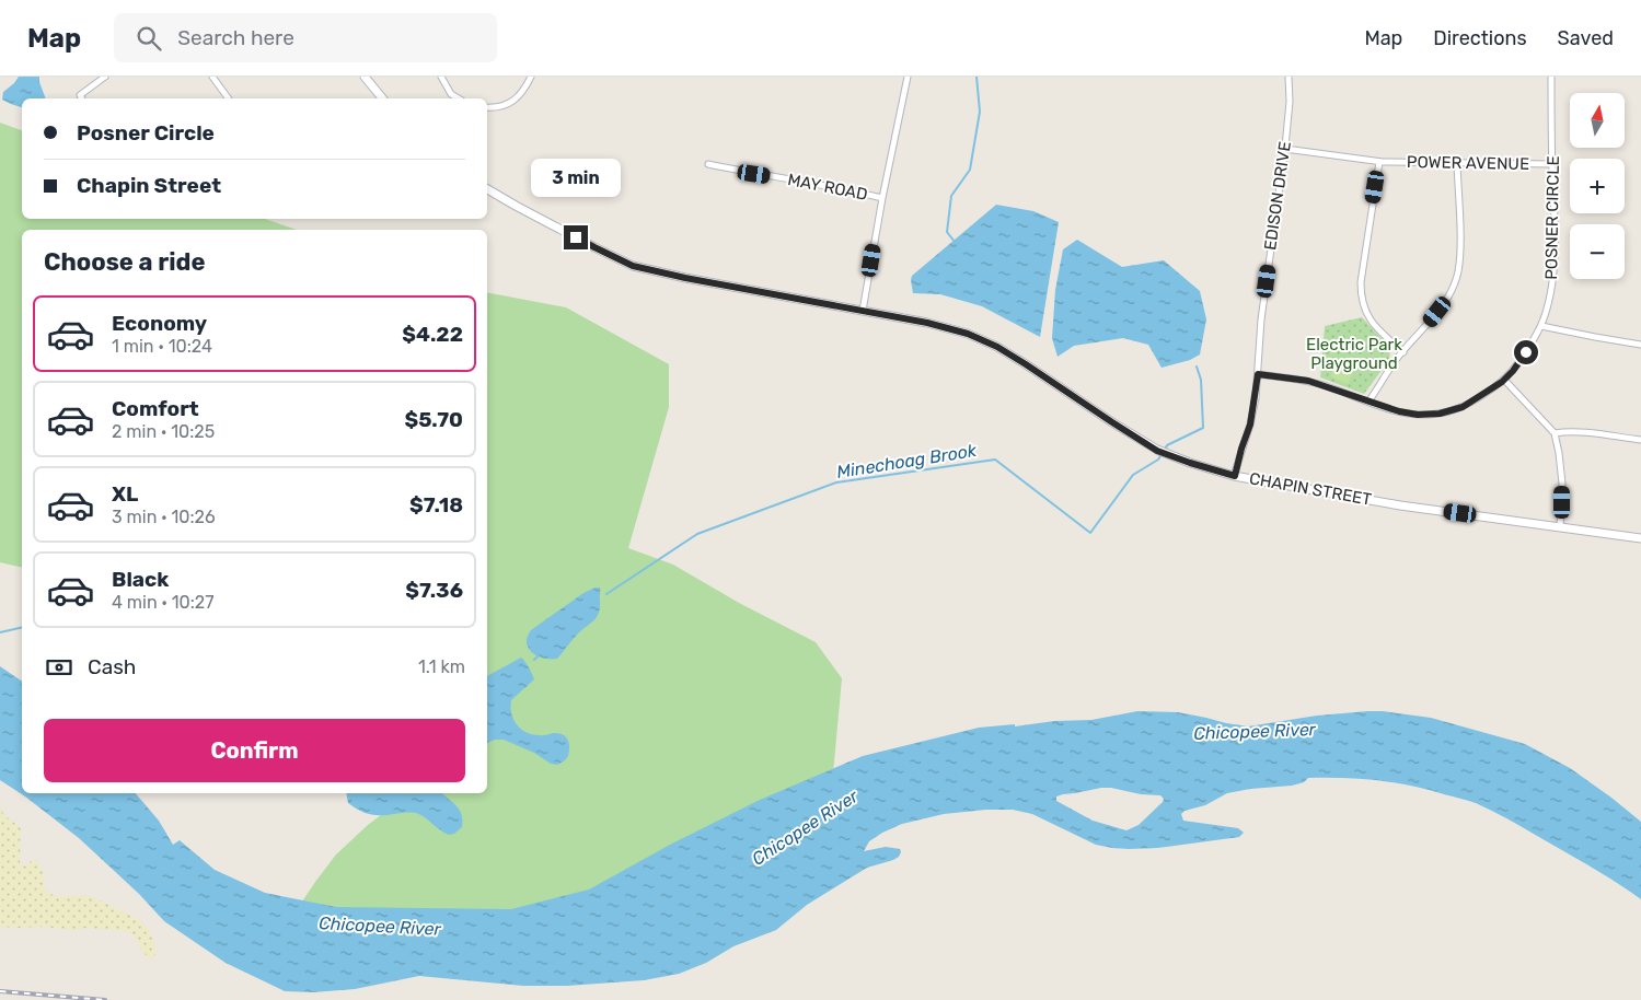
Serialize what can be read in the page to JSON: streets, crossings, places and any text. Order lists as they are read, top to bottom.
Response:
{
  "streets": {
    "main road": ["CHAPIN STREET"],
    "street": [
      "POWER AVENUE",
      "MAY ROAD",
      "EDISON DRIVE",
      "POSNER CIRCLE"
    ]
  },
  "crossings": [
    ["POWER AVENUE", "EDISON DRIVE"],
    ["POWER AVENUE", "POSNER CIRCLE"],
    ["EDISON DRIVE", "POSNER CIRCLE"],
    ["EDISON DRIVE", "CHAPIN STREET"]
  ],
  "water": ["Minechoag Brook", "Chicopee River"],
  "parks": ["Electric Park Playground"],
  "north": "top",
  "page": {
    "header": "Map",
    "search": "Search here",
    "nav": ["Map", "Directions", "Saved"],
    "map_buttons": ["+", "−"],
    "banner": ["Posner Circle", "Chapin Street"],
    "bubble": "3 min",
    "heading": "Choose a ride",
    "list": [
      {
        "name": "Economy",
        "note": "1 min · 10:24",
        "value": "$4.22"
      },
      {
        "name": "Comfort",
        "note": "2 min · 10:25",
        "value": "$5.70"
      },
      {
        "name": "XL",
        "note": "3 min · 10:26",
        "value": "$7.18"
      },
      {
        "name": "Black",
        "note": "4 min · 10:27",
        "value": "$7.36"
      }
    ],
    "pay": ["Cash", "1.1 km"],
    "buttons": "Confirm"
  }
}
